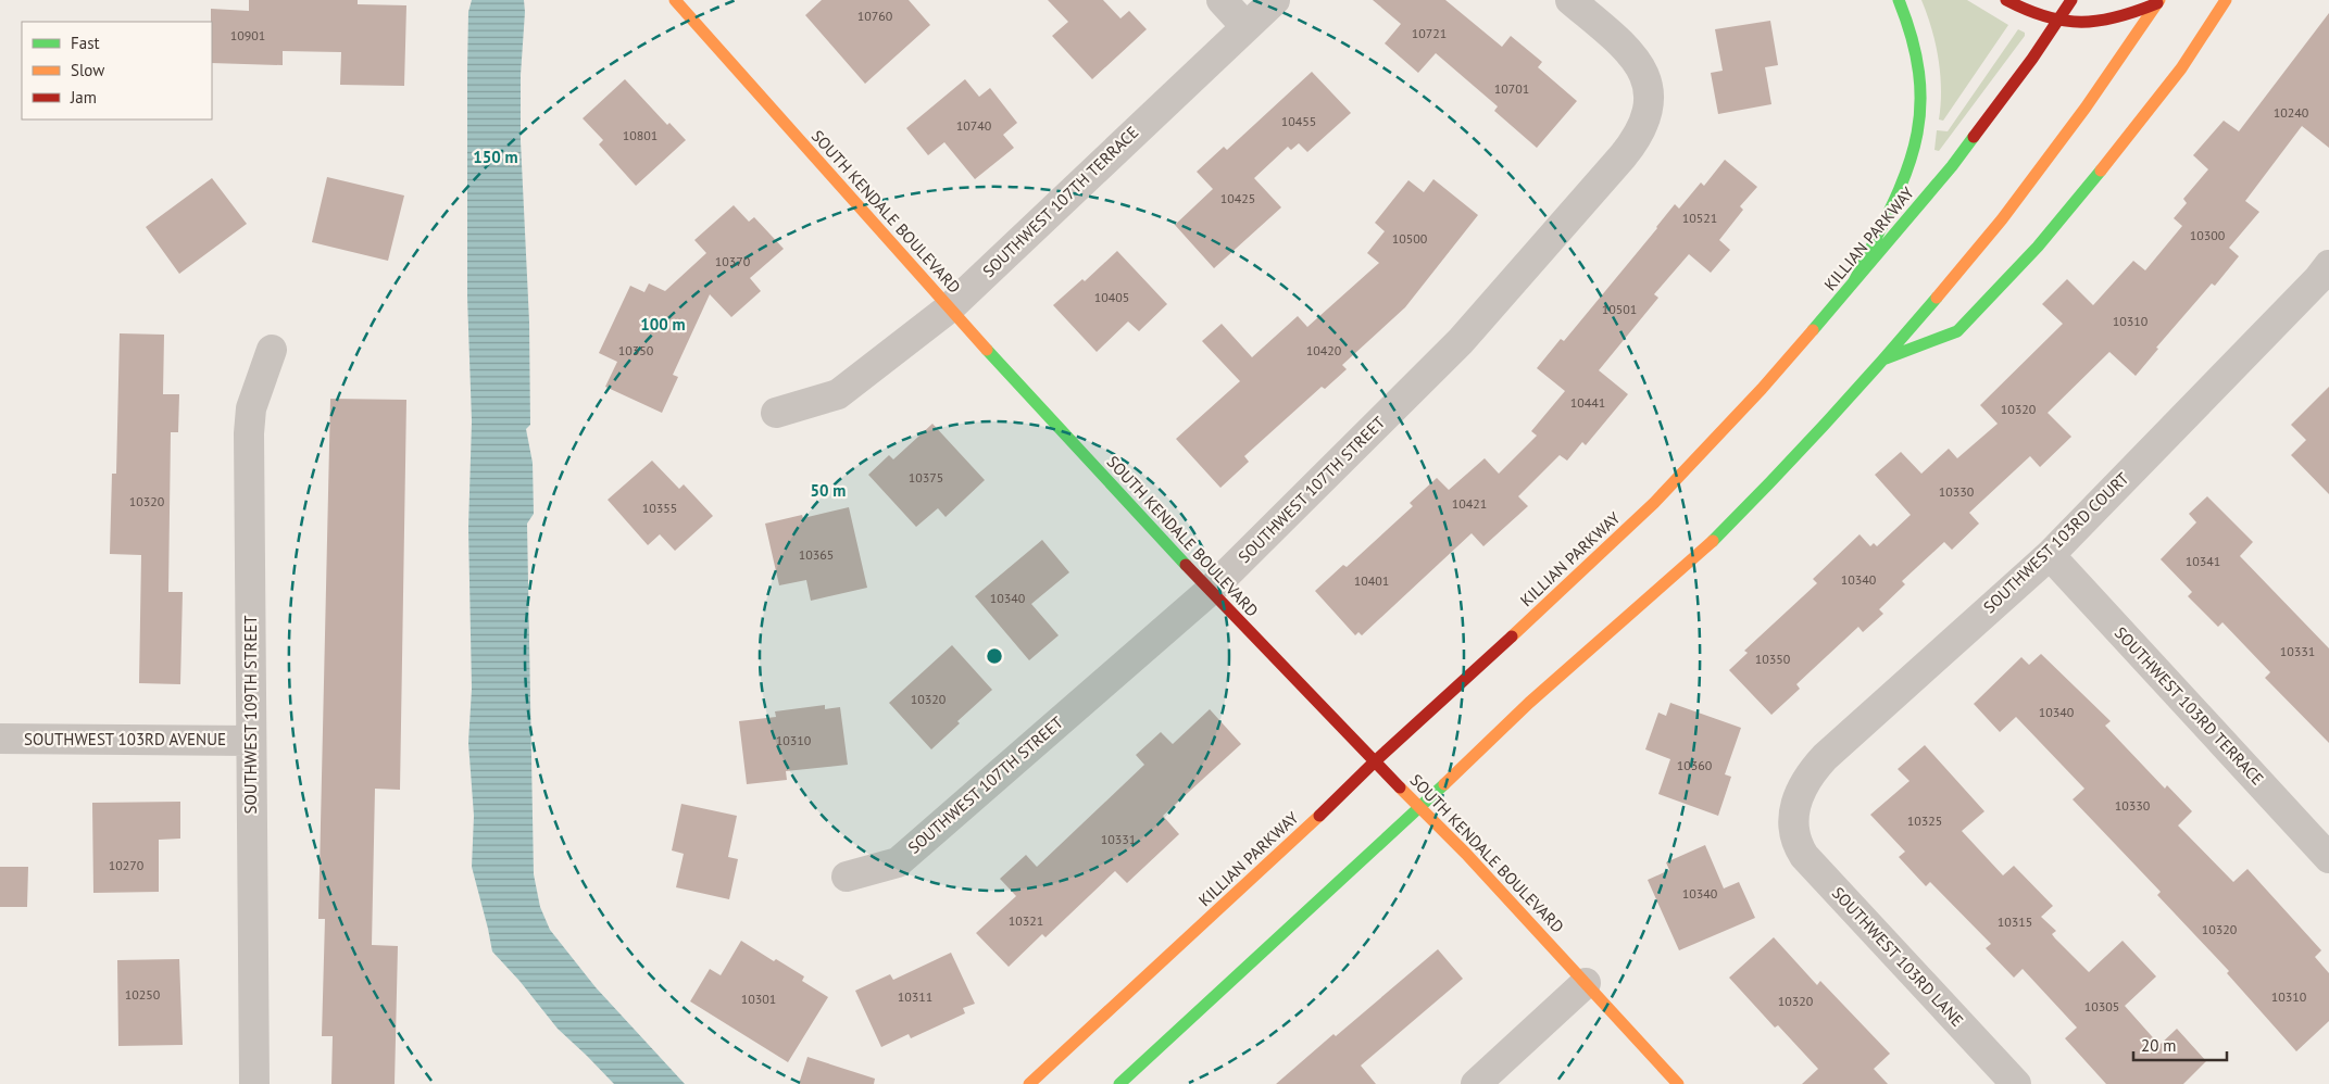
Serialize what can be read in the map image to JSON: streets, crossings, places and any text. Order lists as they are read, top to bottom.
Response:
{
  "streets": {
    "main road": ["SOUTH KENDALE BOULEVARD", "KILLIAN PARKWAY"],
    "street": [
      "SOUTHWEST 107TH TERRACE",
      "SOUTHWEST 107TH STREET",
      "SOUTHWEST 103RD COURT",
      "SOUTHWEST 103RD TERRACE",
      "SOUTHWEST 109TH STREET",
      "SOUTHWEST 103RD AVENUE",
      "SOUTHWEST 103RD LANE"
    ]
  },
  "crossings": [
    ["SOUTHWEST 107TH TERRACE", "SOUTH KENDALE BOULEVARD"],
    ["SOUTH KENDALE BOULEVARD", "KILLIAN PARKWAY"],
    ["SOUTH KENDALE BOULEVARD", "SOUTHWEST 107TH STREET"],
    ["SOUTHWEST 103RD COURT", "SOUTHWEST 103RD TERRACE"],
    ["SOUTHWEST 103RD COURT", "SOUTHWEST 103RD LANE"],
    ["SOUTHWEST 109TH STREET", "SOUTHWEST 103RD AVENUE"]
  ],
  "house_numbers": [
    "10760",
    "10721",
    "10901",
    "10701",
    "10240",
    "10455",
    "10740",
    "10801",
    "10425",
    "10521",
    "10300",
    "10500",
    "10370",
    "10405",
    "10501",
    "10310",
    "10350",
    "10420",
    "10441",
    "10320",
    "10375",
    "10330",
    "10320",
    "10421",
    "10355",
    "10365",
    "10341",
    "10340",
    "10401",
    "10340",
    "10331",
    "10350",
    "10320",
    "10340",
    "10310",
    "10360",
    "10330",
    "10325",
    "10331",
    "10270",
    "10340",
    "10321",
    "10315",
    "10320",
    "10250",
    "10311",
    "10310",
    "10301",
    "10320",
    "10305"
  ],
  "legend": ["Fast", "Slow", "Jam"],
  "scale_bar": "20 m",
  "rings": ["150 m", "100 m", "50 m"]
}
